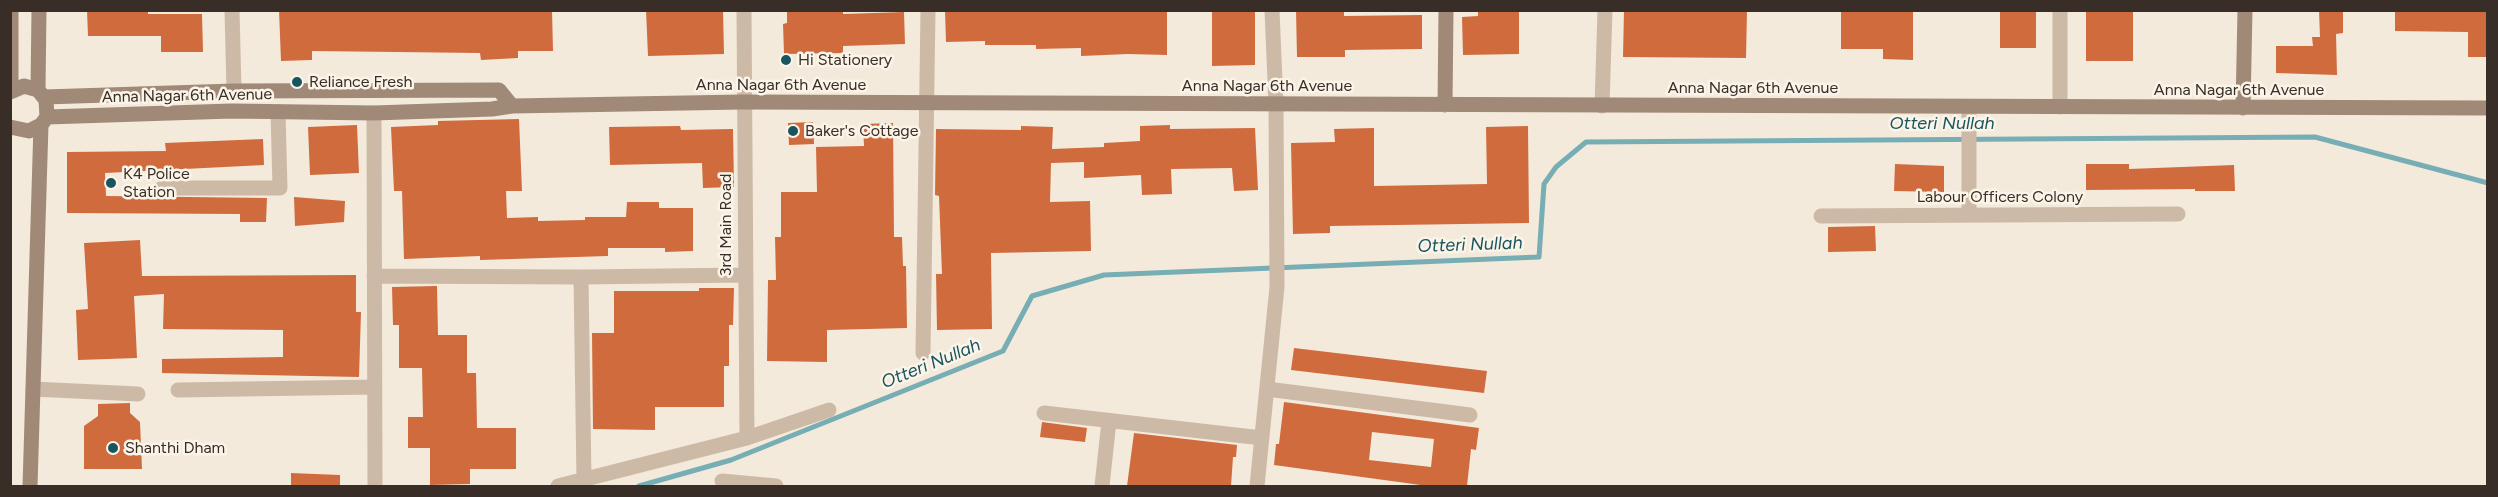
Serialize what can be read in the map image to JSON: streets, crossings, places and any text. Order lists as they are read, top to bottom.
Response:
{
  "streets": {
    "street": ["Anna Nagar 6th Avenue", "Labour Officers Colony", "3rd Main Road"]
  },
  "crossings": [
    ["Anna Nagar 6th Avenue", "3rd Main Road"]
  ],
  "water": ["Otteri Nullah"],
  "places": [
    "Hi Stationery",
    "Reliance Fresh",
    "Baker's Cottage",
    "K4 Police Station",
    "Shanthi Dham"
  ]
}
